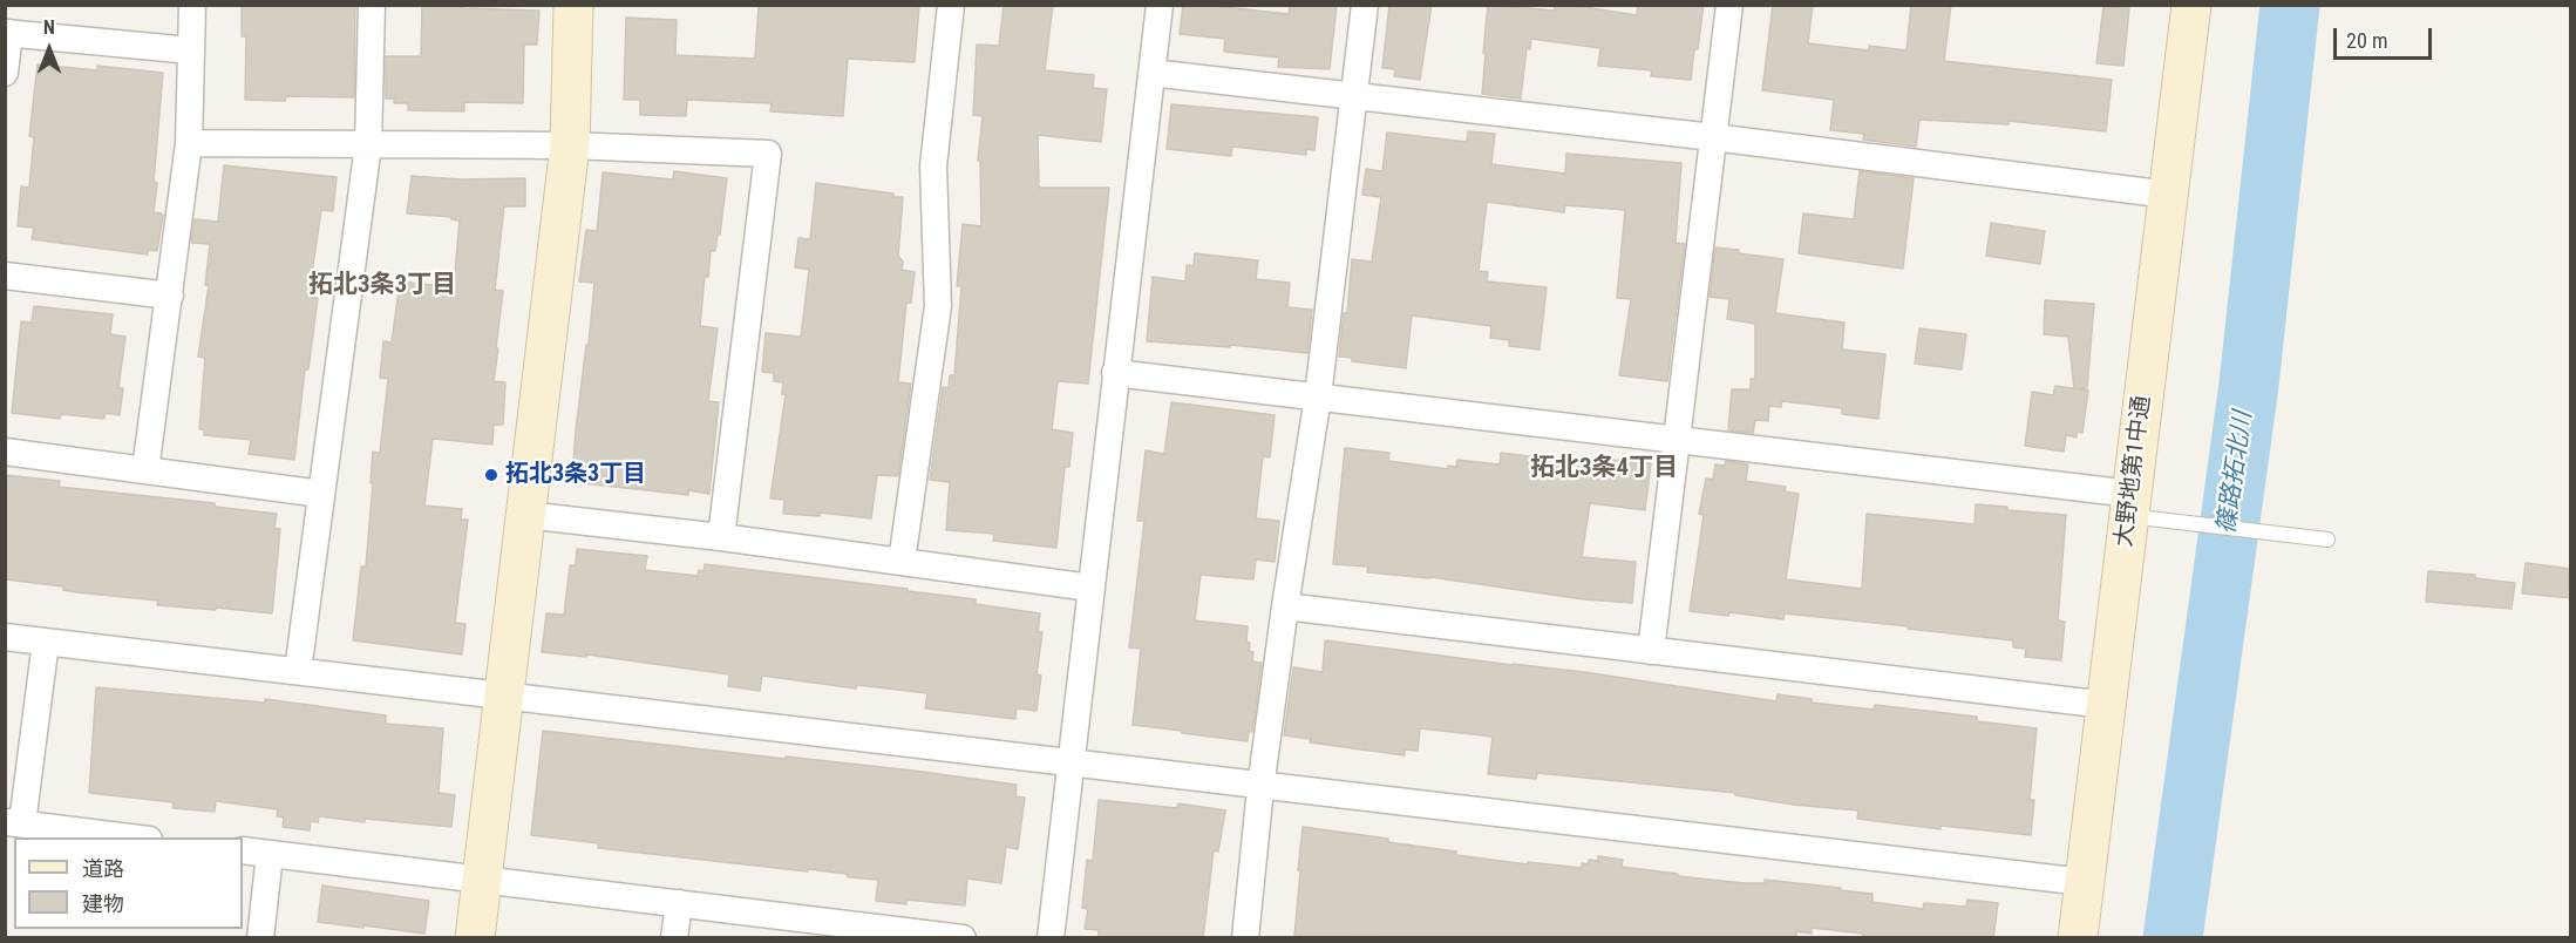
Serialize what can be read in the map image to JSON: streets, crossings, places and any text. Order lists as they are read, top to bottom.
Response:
{
  "streets": {
    "street": ["大野地第1中通"]
  },
  "districts": ["拓北3条3丁目", "拓北3条4丁目"],
  "water": ["篠路拓北川"],
  "places": ["拓北3条3丁目"],
  "legend": ["道路", "建物"],
  "scale_bar": "20 m",
  "north": "top"
}
